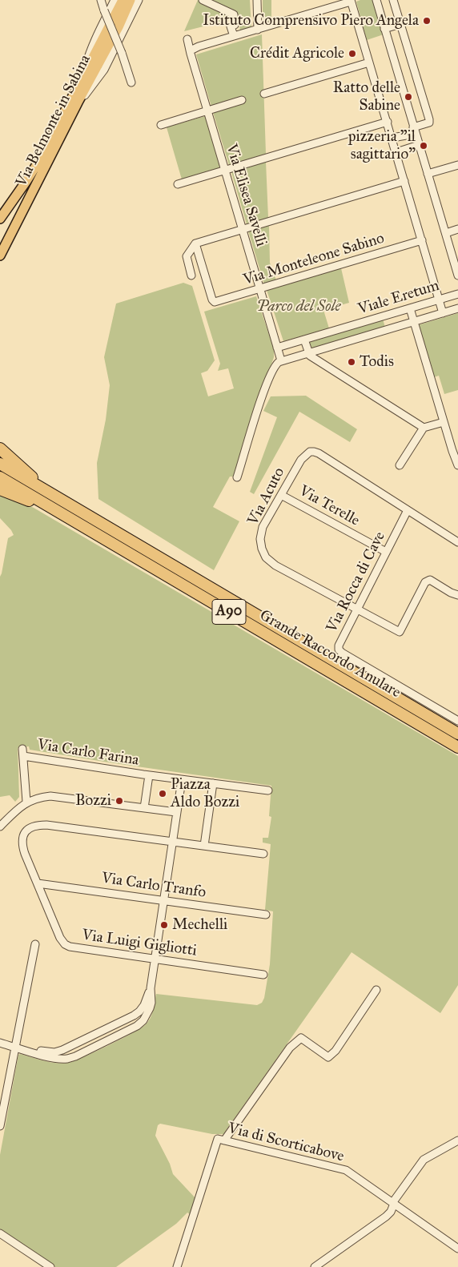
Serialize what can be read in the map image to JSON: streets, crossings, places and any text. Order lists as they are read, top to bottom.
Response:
{
  "streets": {
    "highway": ["A90", "Grande Raccordo Anulare"],
    "main road": ["Via Belmonte in Sabina"],
    "street": [
      "Via Elisea Savelli",
      "Via Monteleone Sabino",
      "Viale Eretum",
      "Via Acuto",
      "Via Terelle",
      "Via Rocca di Cave",
      "Via Carlo Farina",
      "Via Carlo Tranfo",
      "Via Luigi Gigliotti",
      "Via di Scorticabove"
    ]
  },
  "crossings": [
    ["Via Elisea Savelli", "Via Monteleone Sabino"],
    ["Via Elisea Savelli", "Viale Eretum"],
    ["Via Acuto", "Via Terelle"],
    ["Via Acuto", "Via Rocca di Cave"],
    ["Via Terelle", "Via Rocca di Cave"],
    ["Via Carlo Tranfo", "Via Luigi Gigliotti"]
  ],
  "parks": ["Parco del Sole"],
  "places": [
    "Istituto Comprensivo Piero Angela",
    "Crédit Agricole",
    "Ratto delle Sabine",
    "pizzeria \"il sagittario\"",
    "Todis",
    "Piazza Aldo Bozzi",
    "Bozzi",
    "Mechelli"
  ]
}
